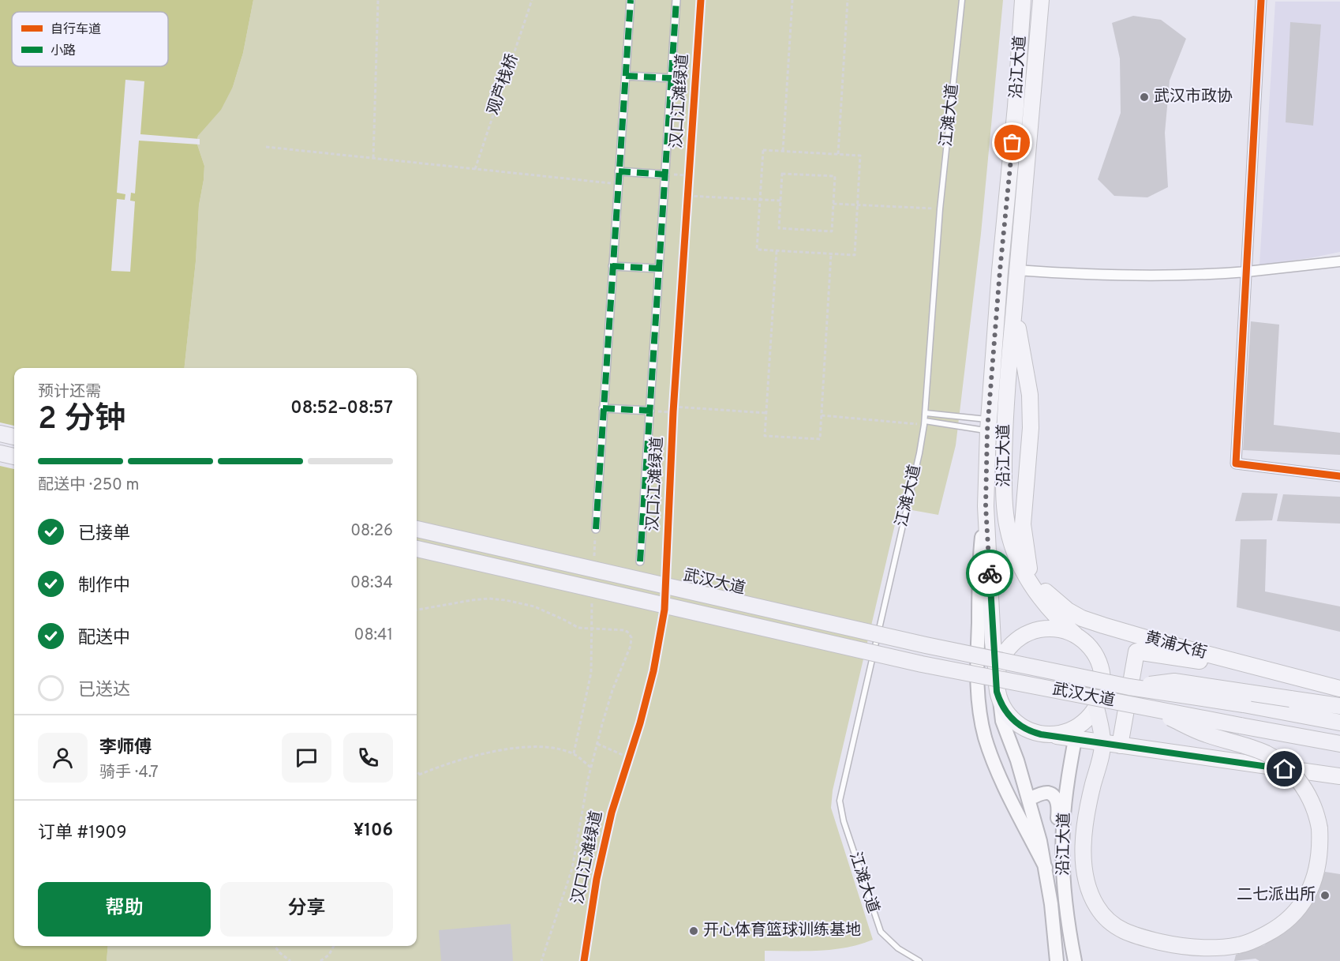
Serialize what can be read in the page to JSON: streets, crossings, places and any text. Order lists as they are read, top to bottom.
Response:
{
  "streets": {
    "highway": ["武汉大道"],
    "main road": ["沿江大道", "黄浦大街"],
    "lane": ["江滩大道"],
    "path": ["观芦栈桥"],
    "cycle path": ["汉口江滩绿道"]
  },
  "places": ["武汉市政协", "二七派出所", "开心体育篮球训练基地"],
  "legend": ["自行车道", "小路"],
  "page": {
    "heading": ["2 分钟", "预计还需", "08:52–08:57"],
    "panel": [
      "李师傅",
      "骑手 · 4.7",
      "订单 #1909",
      "¥106"
    ],
    "bar": "配送中 · 250 m",
    "list": [
      ["已接单", "08:26"],
      ["制作中", "08:34"],
      ["配送中", "08:41"],
      "已送达"
    ],
    "buttons": ["帮助", "分享"]
  }
}
